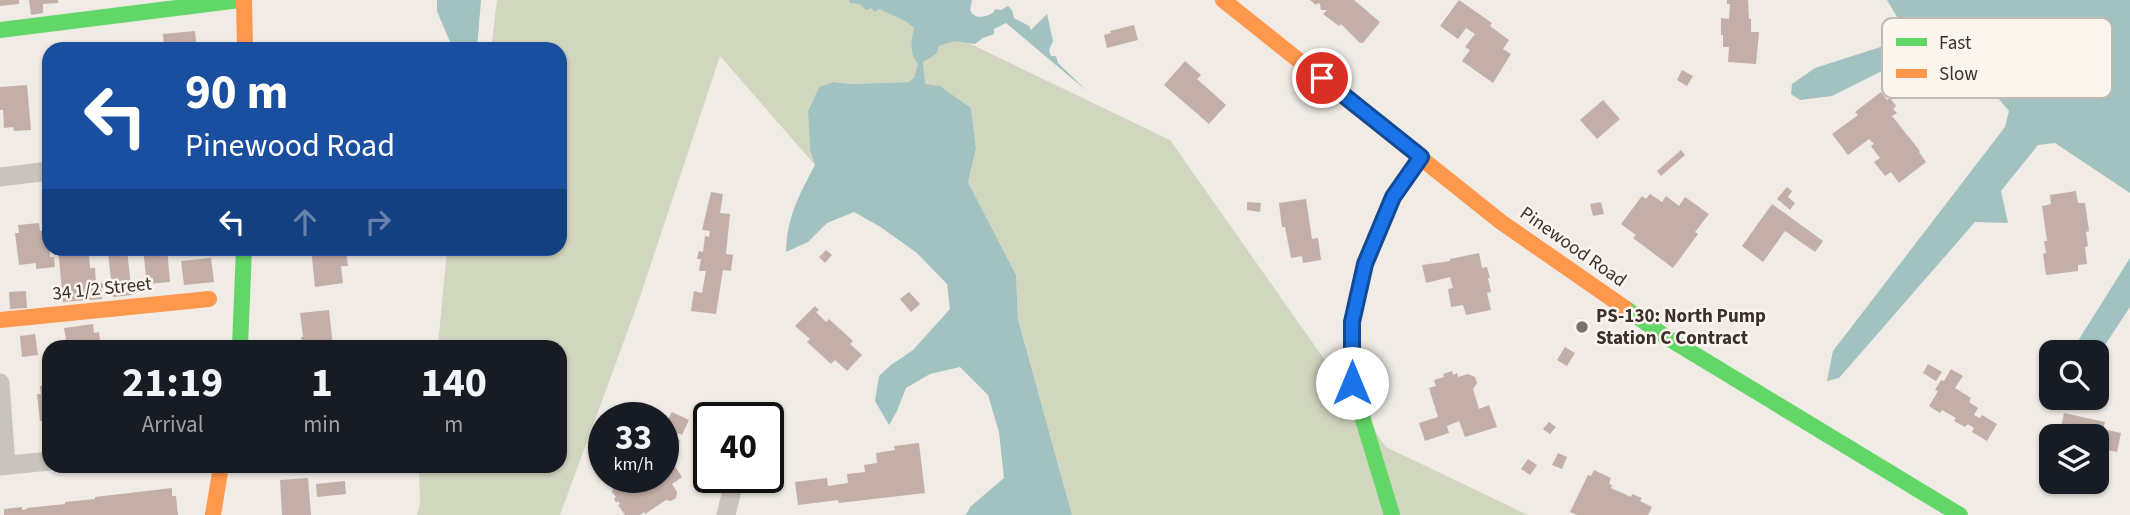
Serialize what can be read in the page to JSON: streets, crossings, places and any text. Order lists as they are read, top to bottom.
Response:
{
  "streets": {
    "street": ["Pinewood Road", "34 1/2 Street"]
  },
  "places": ["PS-130: North Pump Station C Contract"],
  "legend": ["Fast", "Slow"],
  "page": {
    "turn": ["90 m", "Pinewood Road"],
    "eta": [
      "21:19",
      "Arrival",
      "1",
      "min",
      "140",
      "m"
    ],
    "speed": "33 km/h",
    "limit": "40"
  }
}
